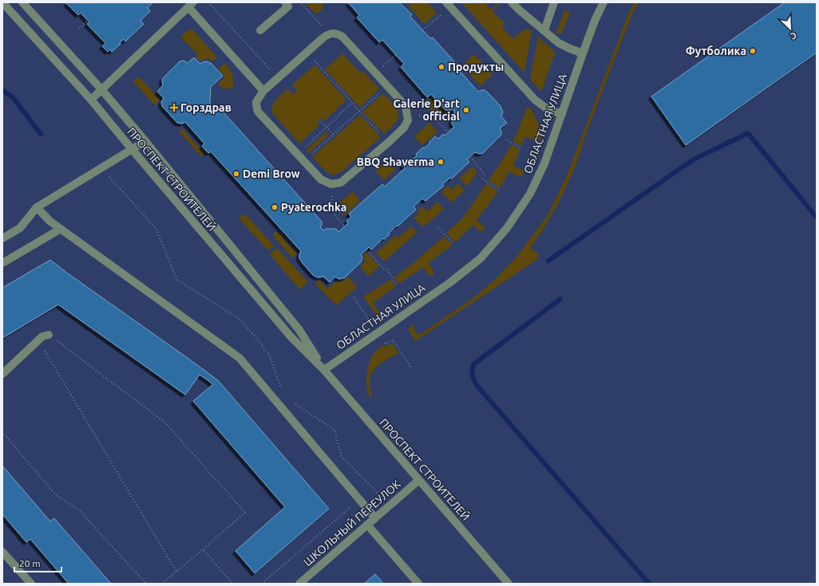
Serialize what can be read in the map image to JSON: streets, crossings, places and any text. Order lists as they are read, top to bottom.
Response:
{
  "streets": {
    "street": ["ОБЛАСТНАЯ УЛИЦА", "ПРОСПЕКТ СТРОИТЕЛЕЙ", "ШКОЛЬНЫЙ ПЕРЕУЛОК"]
  },
  "crossings": [
    ["ОБЛАСТНАЯ УЛИЦА", "ПРОСПЕКТ СТРОИТЕЛЕЙ"],
    ["ПРОСПЕКТ СТРОИТЕЛЕЙ", "ШКОЛЬНЫЙ ПЕРЕУЛОК"]
  ],
  "places": {
    "other": [
      "Футболика",
      "Продукты",
      "Galerie D'art official",
      "BBQ Shaverma",
      "Demi Brow",
      "Pyaterochka"
    ],
    "health": ["Горздрав"]
  },
  "scale_bar": "20 m",
  "north": "bottom right"
}
